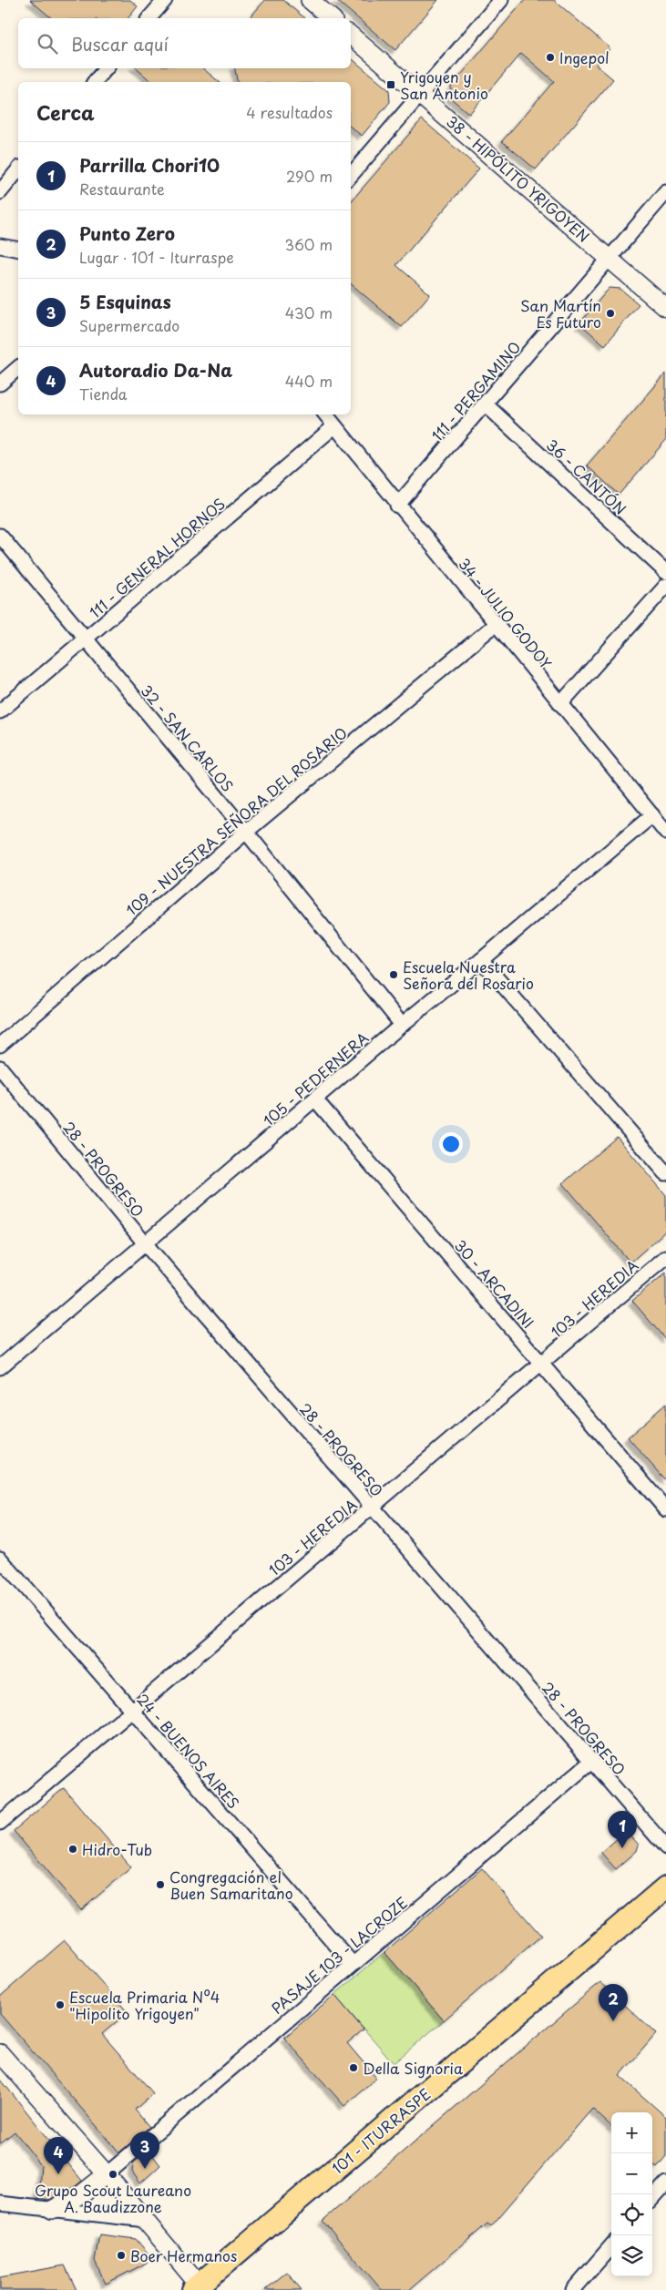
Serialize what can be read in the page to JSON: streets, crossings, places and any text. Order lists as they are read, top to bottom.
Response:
{
  "streets": {
    "main road": ["101 - ITURRASPE"],
    "street": [
      "38 - HIPÓLITO YRIGOYEN",
      "111 - PERGAMINO",
      "36 - CANTÓN",
      "111 - GENERAL HORNOS",
      "34 - JULIO GODOY",
      "32 - SAN CARLOS",
      "109 - NUESTRA SEÑORA DEL ROSARIO",
      "105 - PEDERNERA",
      "28 - PROGRESO",
      "30 - ARCADINI",
      "103 - HEREDIA",
      "24 - BUENOS AIRES",
      "PASAJE 103 - LACROZE"
    ]
  },
  "crossings": [
    ["38 - HIPÓLITO YRIGOYEN", "111 - PERGAMINO"],
    ["111 - PERGAMINO", "36 - CANTÓN"],
    ["111 - PERGAMINO", "34 - JULIO GODOY"],
    ["111 - GENERAL HORNOS", "34 - JULIO GODOY"],
    ["111 - GENERAL HORNOS", "32 - SAN CARLOS"],
    ["34 - JULIO GODOY", "109 - NUESTRA SEÑORA DEL ROSARIO"],
    ["34 - JULIO GODOY", "105 - PEDERNERA"],
    ["32 - SAN CARLOS", "109 - NUESTRA SEÑORA DEL ROSARIO"],
    ["32 - SAN CARLOS", "105 - PEDERNERA"],
    ["105 - PEDERNERA", "28 - PROGRESO"],
    ["105 - PEDERNERA", "30 - ARCADINI"],
    ["28 - PROGRESO", "103 - HEREDIA"],
    ["28 - PROGRESO", "PASAJE 103 - LACROZE"],
    ["30 - ARCADINI", "103 - HEREDIA"],
    ["103 - HEREDIA", "24 - BUENOS AIRES"],
    ["24 - BUENOS AIRES", "PASAJE 103 - LACROZE"]
  ],
  "places": {
    "other": [
      "Ingepol",
      "San Martín Es Futuro",
      "Escuela Nuestra Señora del Rosario",
      "Hidro-Tub",
      "Congregación el Buen Samaritano",
      "Escuela Primaria Nº4 \"Hipolito Yrigoyen\"",
      "Della Signoria",
      "Grupo Scout Laureano A. Baudizzone",
      "Boer Hermanos"
    ],
    "transit": ["Yrigoyen y San Antonio"]
  },
  "page": {
    "search": "Buscar aquí",
    "heading": ["Cerca", "4 resultados"],
    "list": [
      {
        "mark": "1",
        "name": "Parrilla Chori10",
        "note": "Restaurante",
        "value": "290 m"
      },
      {
        "mark": "2",
        "name": "Punto Zero",
        "note": "Lugar · 101 - Iturraspe",
        "value": "360 m"
      },
      {
        "mark": "3",
        "name": "5 Esquinas",
        "note": "Supermercado",
        "value": "430 m"
      },
      {
        "mark": "4",
        "name": "Autoradio Da-Na",
        "note": "Tienda",
        "value": "440 m"
      }
    ],
    "pins": [
      "1",
      "2",
      "3",
      "4"
    ],
    "map_buttons": ["+", "−"]
  }
}
